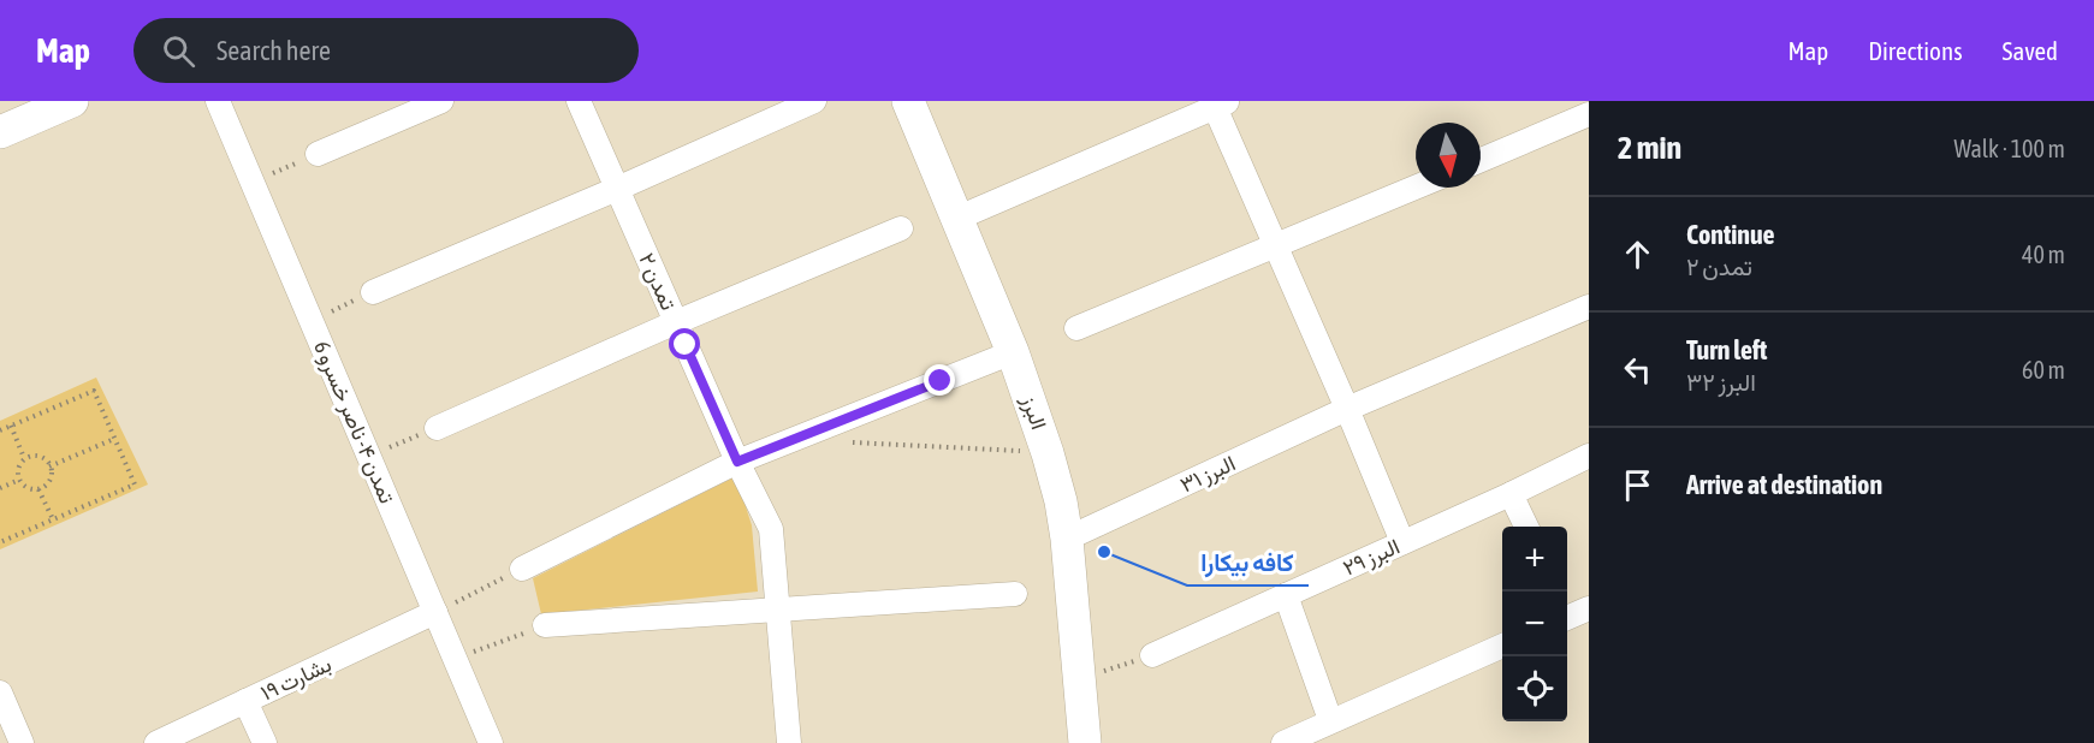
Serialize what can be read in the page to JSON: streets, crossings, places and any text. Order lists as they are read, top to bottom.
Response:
{
  "streets": {
    "street": [
      "تمدن ۲",
      "البرز",
      "تمدن ۴- ناصر خسرو 6",
      "البرز ۳۱",
      "البرز ۲۹",
      "بشارت ۱۹"
    ]
  },
  "crossings": [
    ["البرز", "البرز ۳۱"],
    ["تمدن ۴- ناصر خسرو 6", "بشارت ۱۹"]
  ],
  "places": ["کافه بیکارا"],
  "north": "bottom",
  "page": {
    "header": "Map",
    "search": "Search here",
    "nav": ["Map", "Directions", "Saved"],
    "heading": ["2 min", "Walk · 100 m"],
    "list": [
      ["Continue", "تمدن ۲", "40 m"],
      ["Turn left", "البرز ۳۲", "60 m"],
      "Arrive at destination"
    ],
    "map_buttons": ["+", "−"]
  }
}
